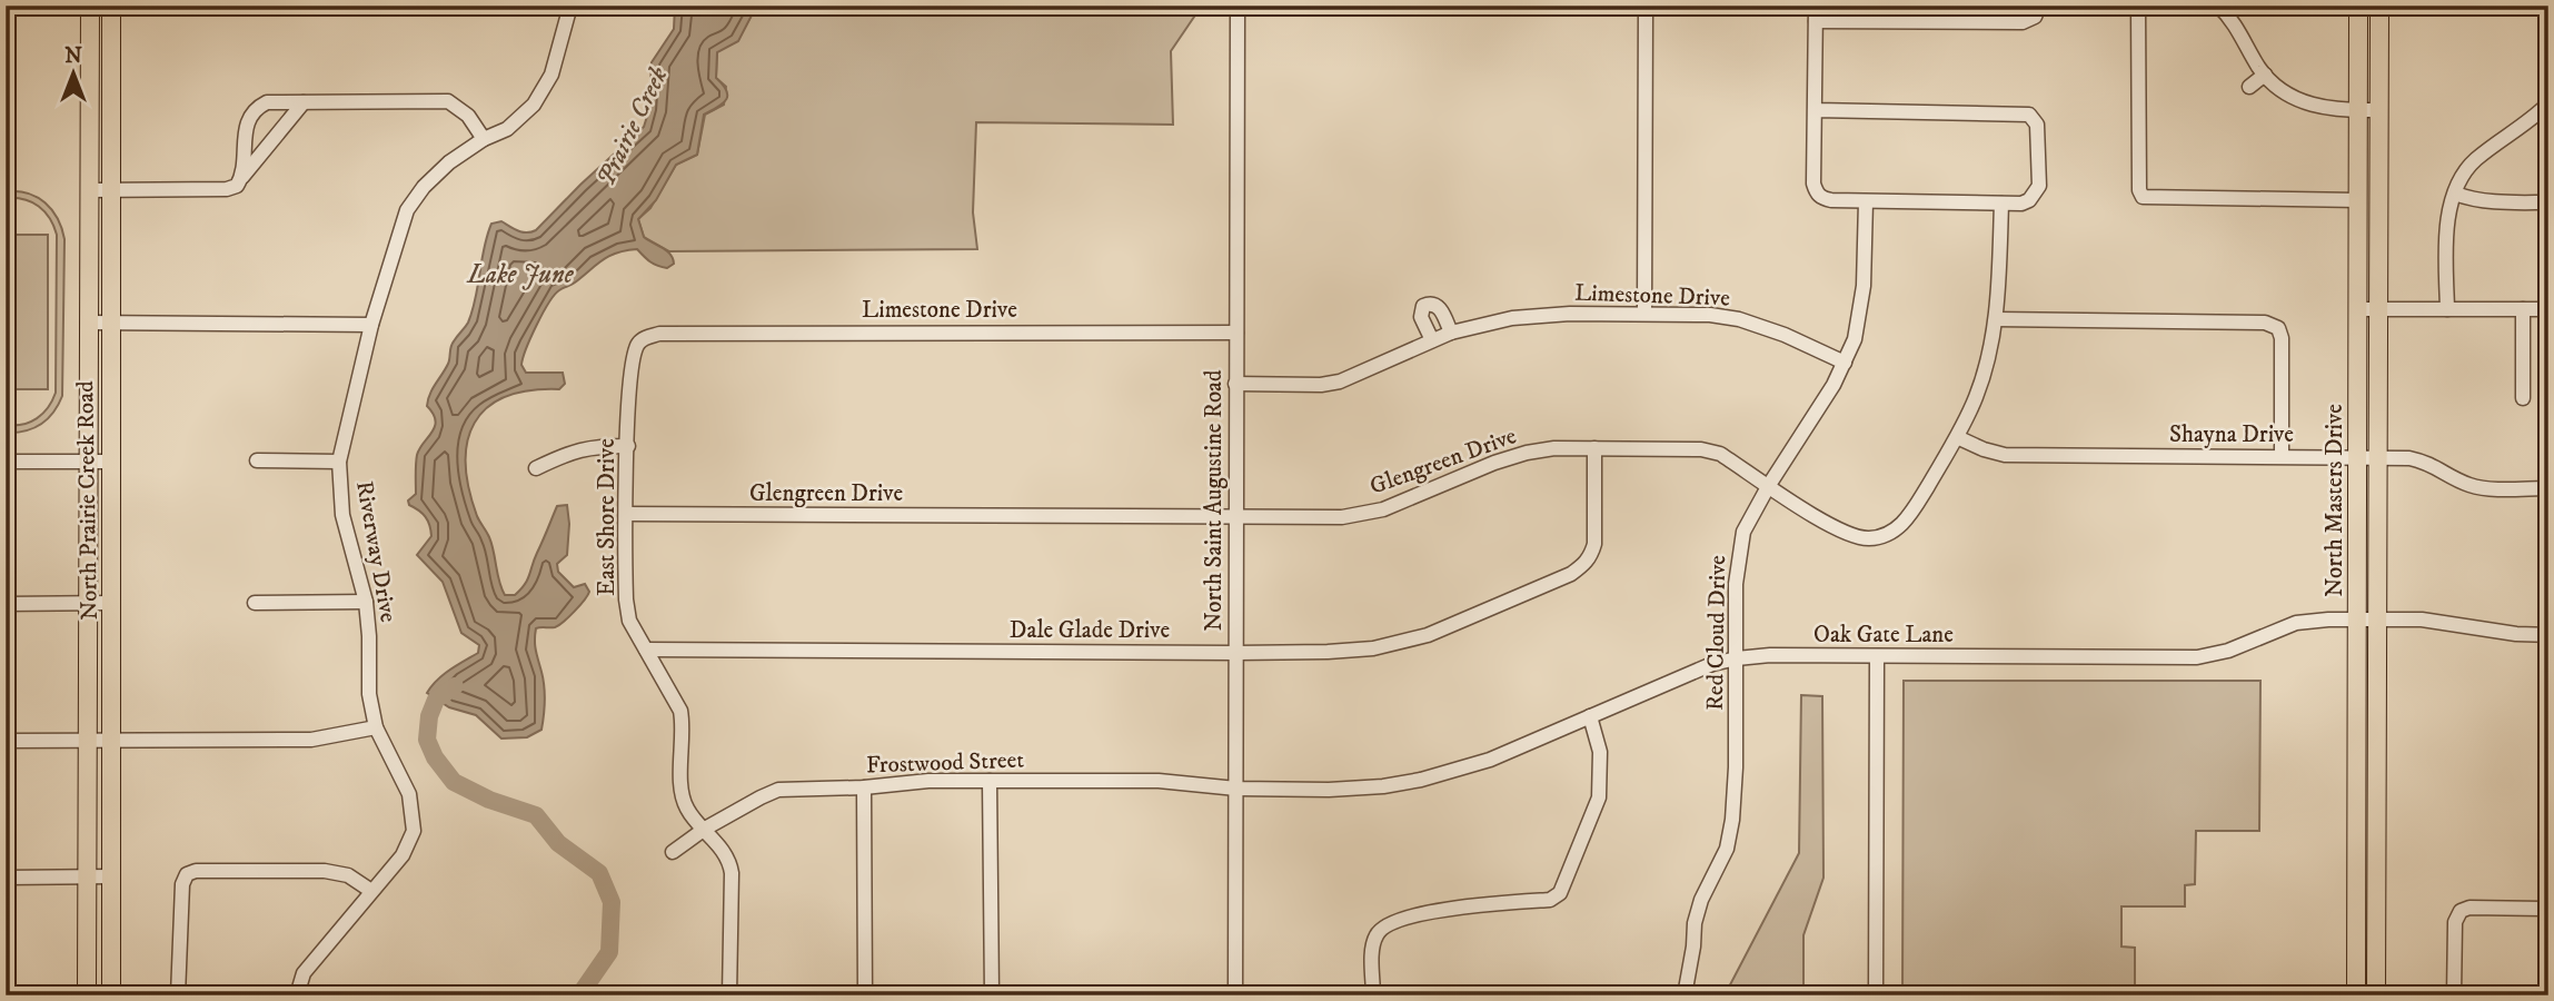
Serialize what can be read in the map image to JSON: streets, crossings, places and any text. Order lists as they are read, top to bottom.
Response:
{
  "streets": {
    "main road": ["North Prairie Creek Road", "North Masters Drive"],
    "street": [
      "Limestone Drive",
      "Shayna Drive",
      "Glengreen Drive",
      "North Saint Augustine Road",
      "East Shore Drive",
      "Riverway Drive",
      "Dale Glade Drive",
      "Red Cloud Drive",
      "Oak Gate Lane",
      "Frostwood Street"
    ]
  },
  "crossings": [
    ["Limestone Drive", "North Saint Augustine Road"],
    ["Limestone Drive", "East Shore Drive"],
    ["Limestone Drive", "Red Cloud Drive"],
    ["Shayna Drive", "Glengreen Drive"],
    ["Shayna Drive", "North Masters Drive"],
    ["Glengreen Drive", "North Saint Augustine Road"],
    ["Glengreen Drive", "East Shore Drive"],
    ["Glengreen Drive", "Dale Glade Drive"],
    ["Glengreen Drive", "Red Cloud Drive"],
    ["North Saint Augustine Road", "Dale Glade Drive"],
    ["North Saint Augustine Road", "Oak Gate Lane"],
    ["North Saint Augustine Road", "Frostwood Street"],
    ["North Masters Drive", "Oak Gate Lane"],
    ["East Shore Drive", "Dale Glade Drive"],
    ["East Shore Drive", "Frostwood Street"],
    ["Red Cloud Drive", "Oak Gate Lane"],
    ["Oak Gate Lane", "Frostwood Street"]
  ],
  "water": ["Prairie Creek", "Lake June"],
  "north": "top"
}
